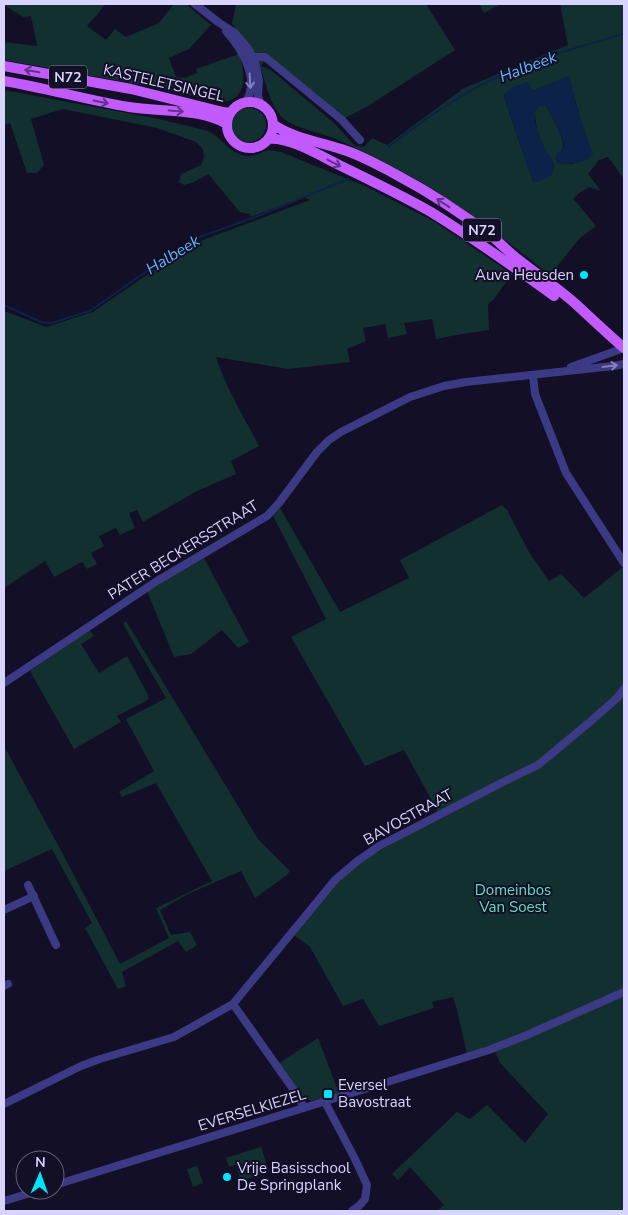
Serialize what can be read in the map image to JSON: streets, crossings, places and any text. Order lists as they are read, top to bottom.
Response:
{
  "streets": {
    "main road": ["N72", "KASTELETSINGEL"],
    "street": ["PATER BECKERSSTRAAT", "BAVOSTRAAT", "EVERSELKIEZEL"]
  },
  "crossings": [
    ["N72", "KASTELETSINGEL"],
    ["N72", "PATER BECKERSSTRAAT"]
  ],
  "water": ["Halbeek"],
  "parks": ["Domeinbos Van Soest"],
  "places": {
    "other": ["Auva Heusden", "Vrije Basisschool De Springplank"],
    "transit": ["Eversel Bavostraat"]
  },
  "north": "top"
}
